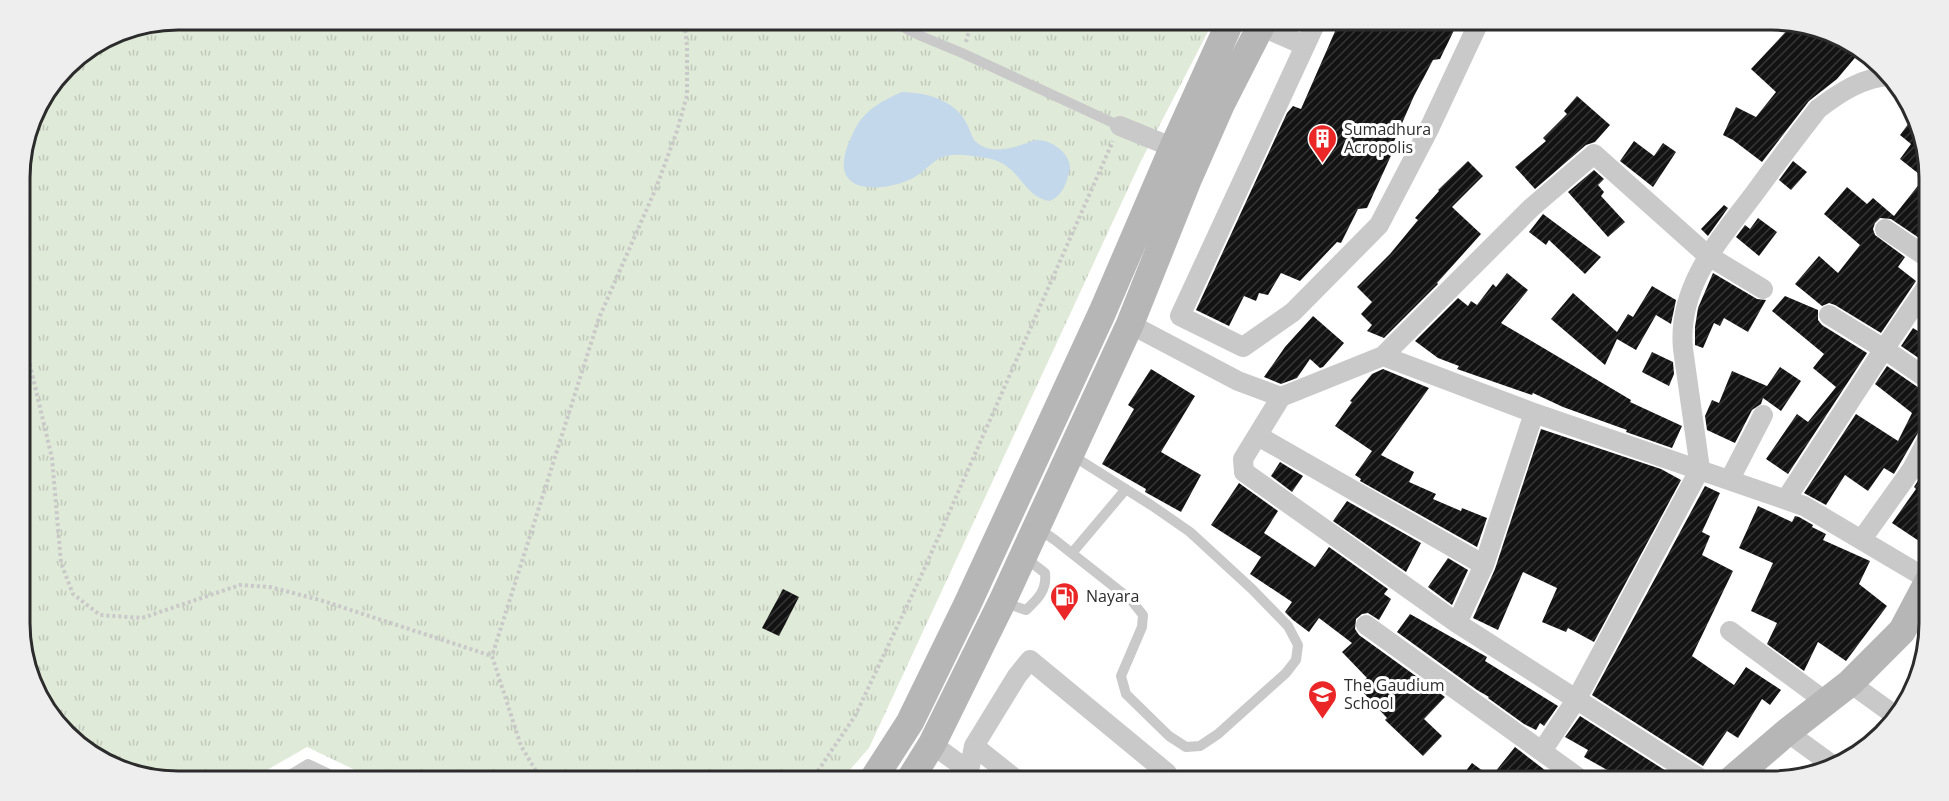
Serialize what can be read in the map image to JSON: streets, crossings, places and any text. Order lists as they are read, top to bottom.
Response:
{
  "places": {
    "building": ["Sumadhura Acropolis"],
    "fuel station": ["Nayara"],
    "school or university": ["The Gaudium School"]
  }
}
